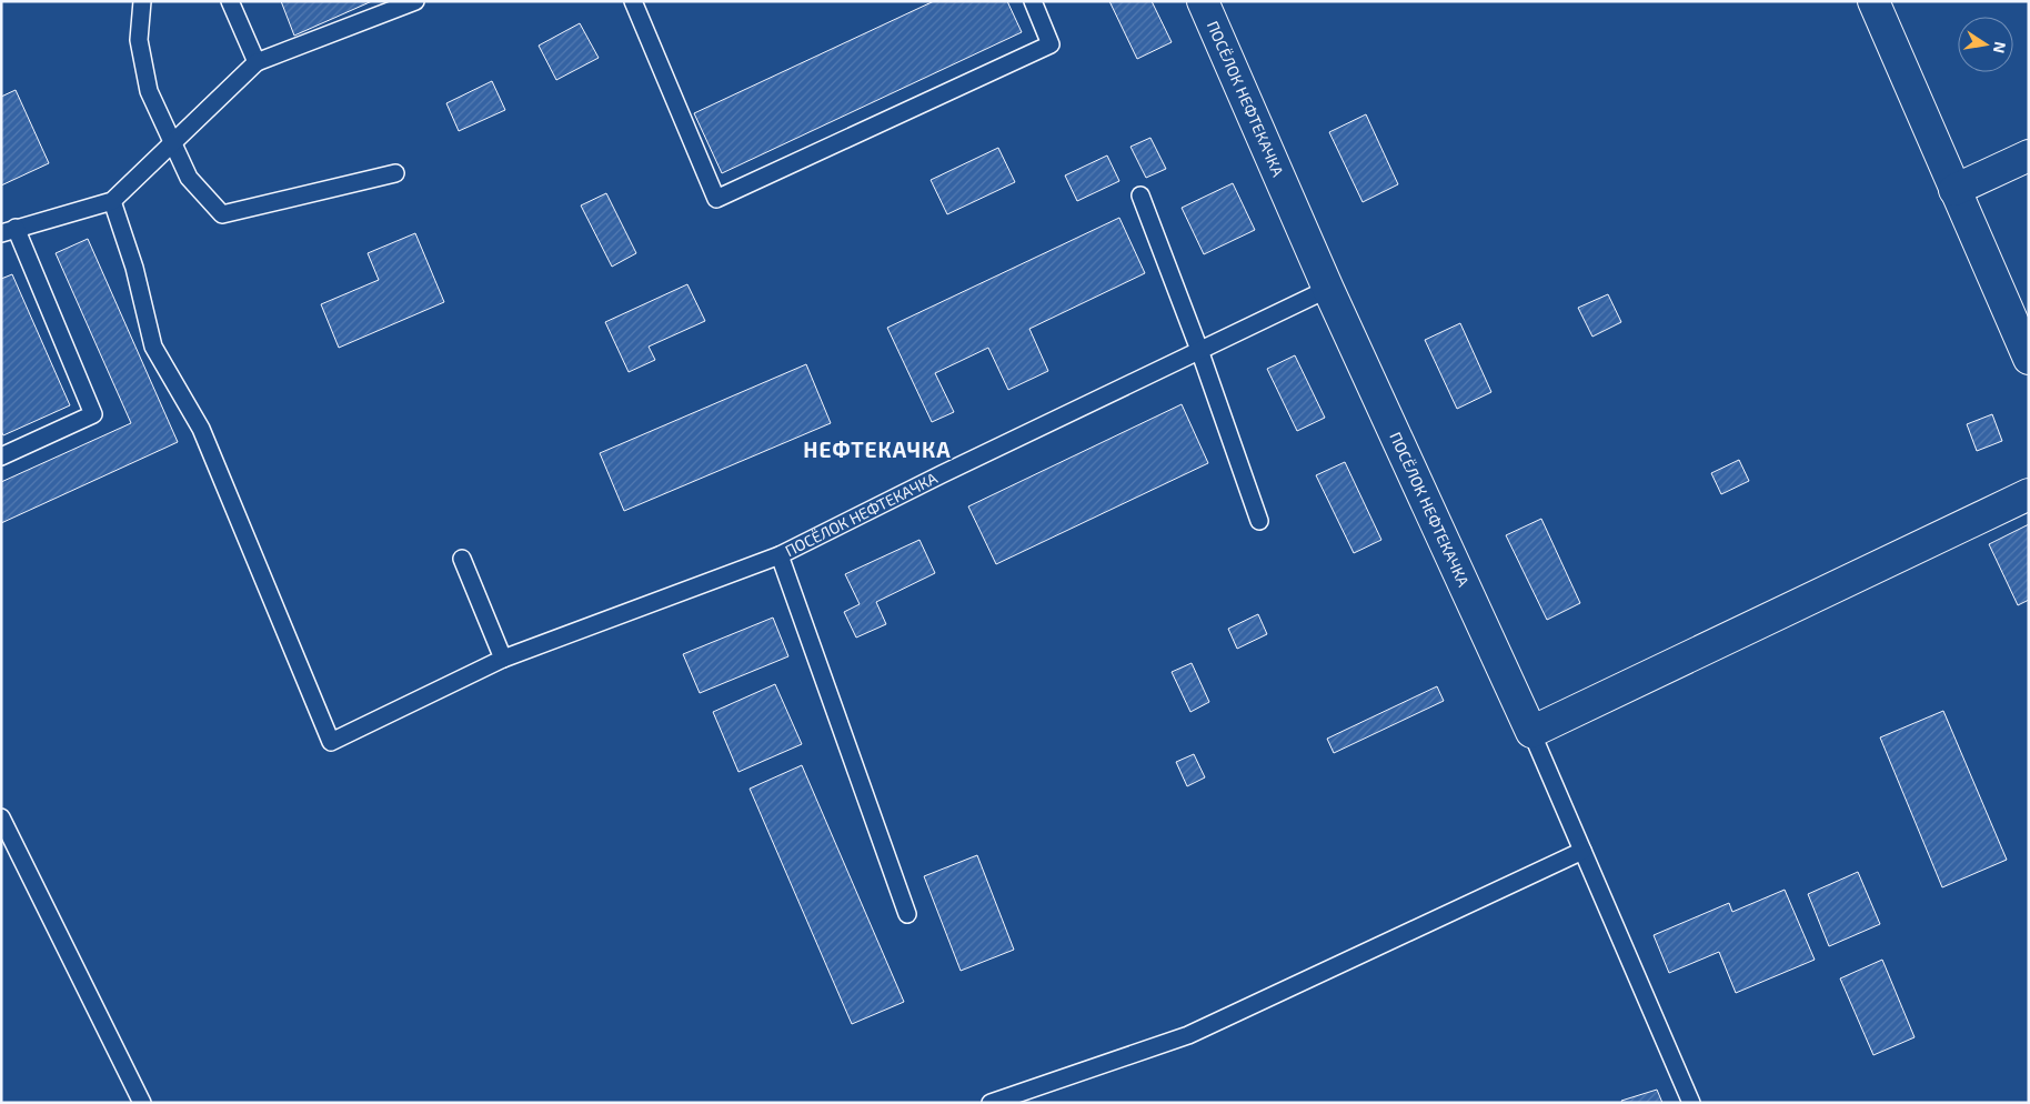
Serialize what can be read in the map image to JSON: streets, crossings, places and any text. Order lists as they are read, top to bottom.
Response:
{
  "streets": {
    "street": ["ПОСЁЛОК НЕФТЕКАЧКА"]
  },
  "districts": ["НЕФТЕКАЧКА"],
  "north": "right"
}
